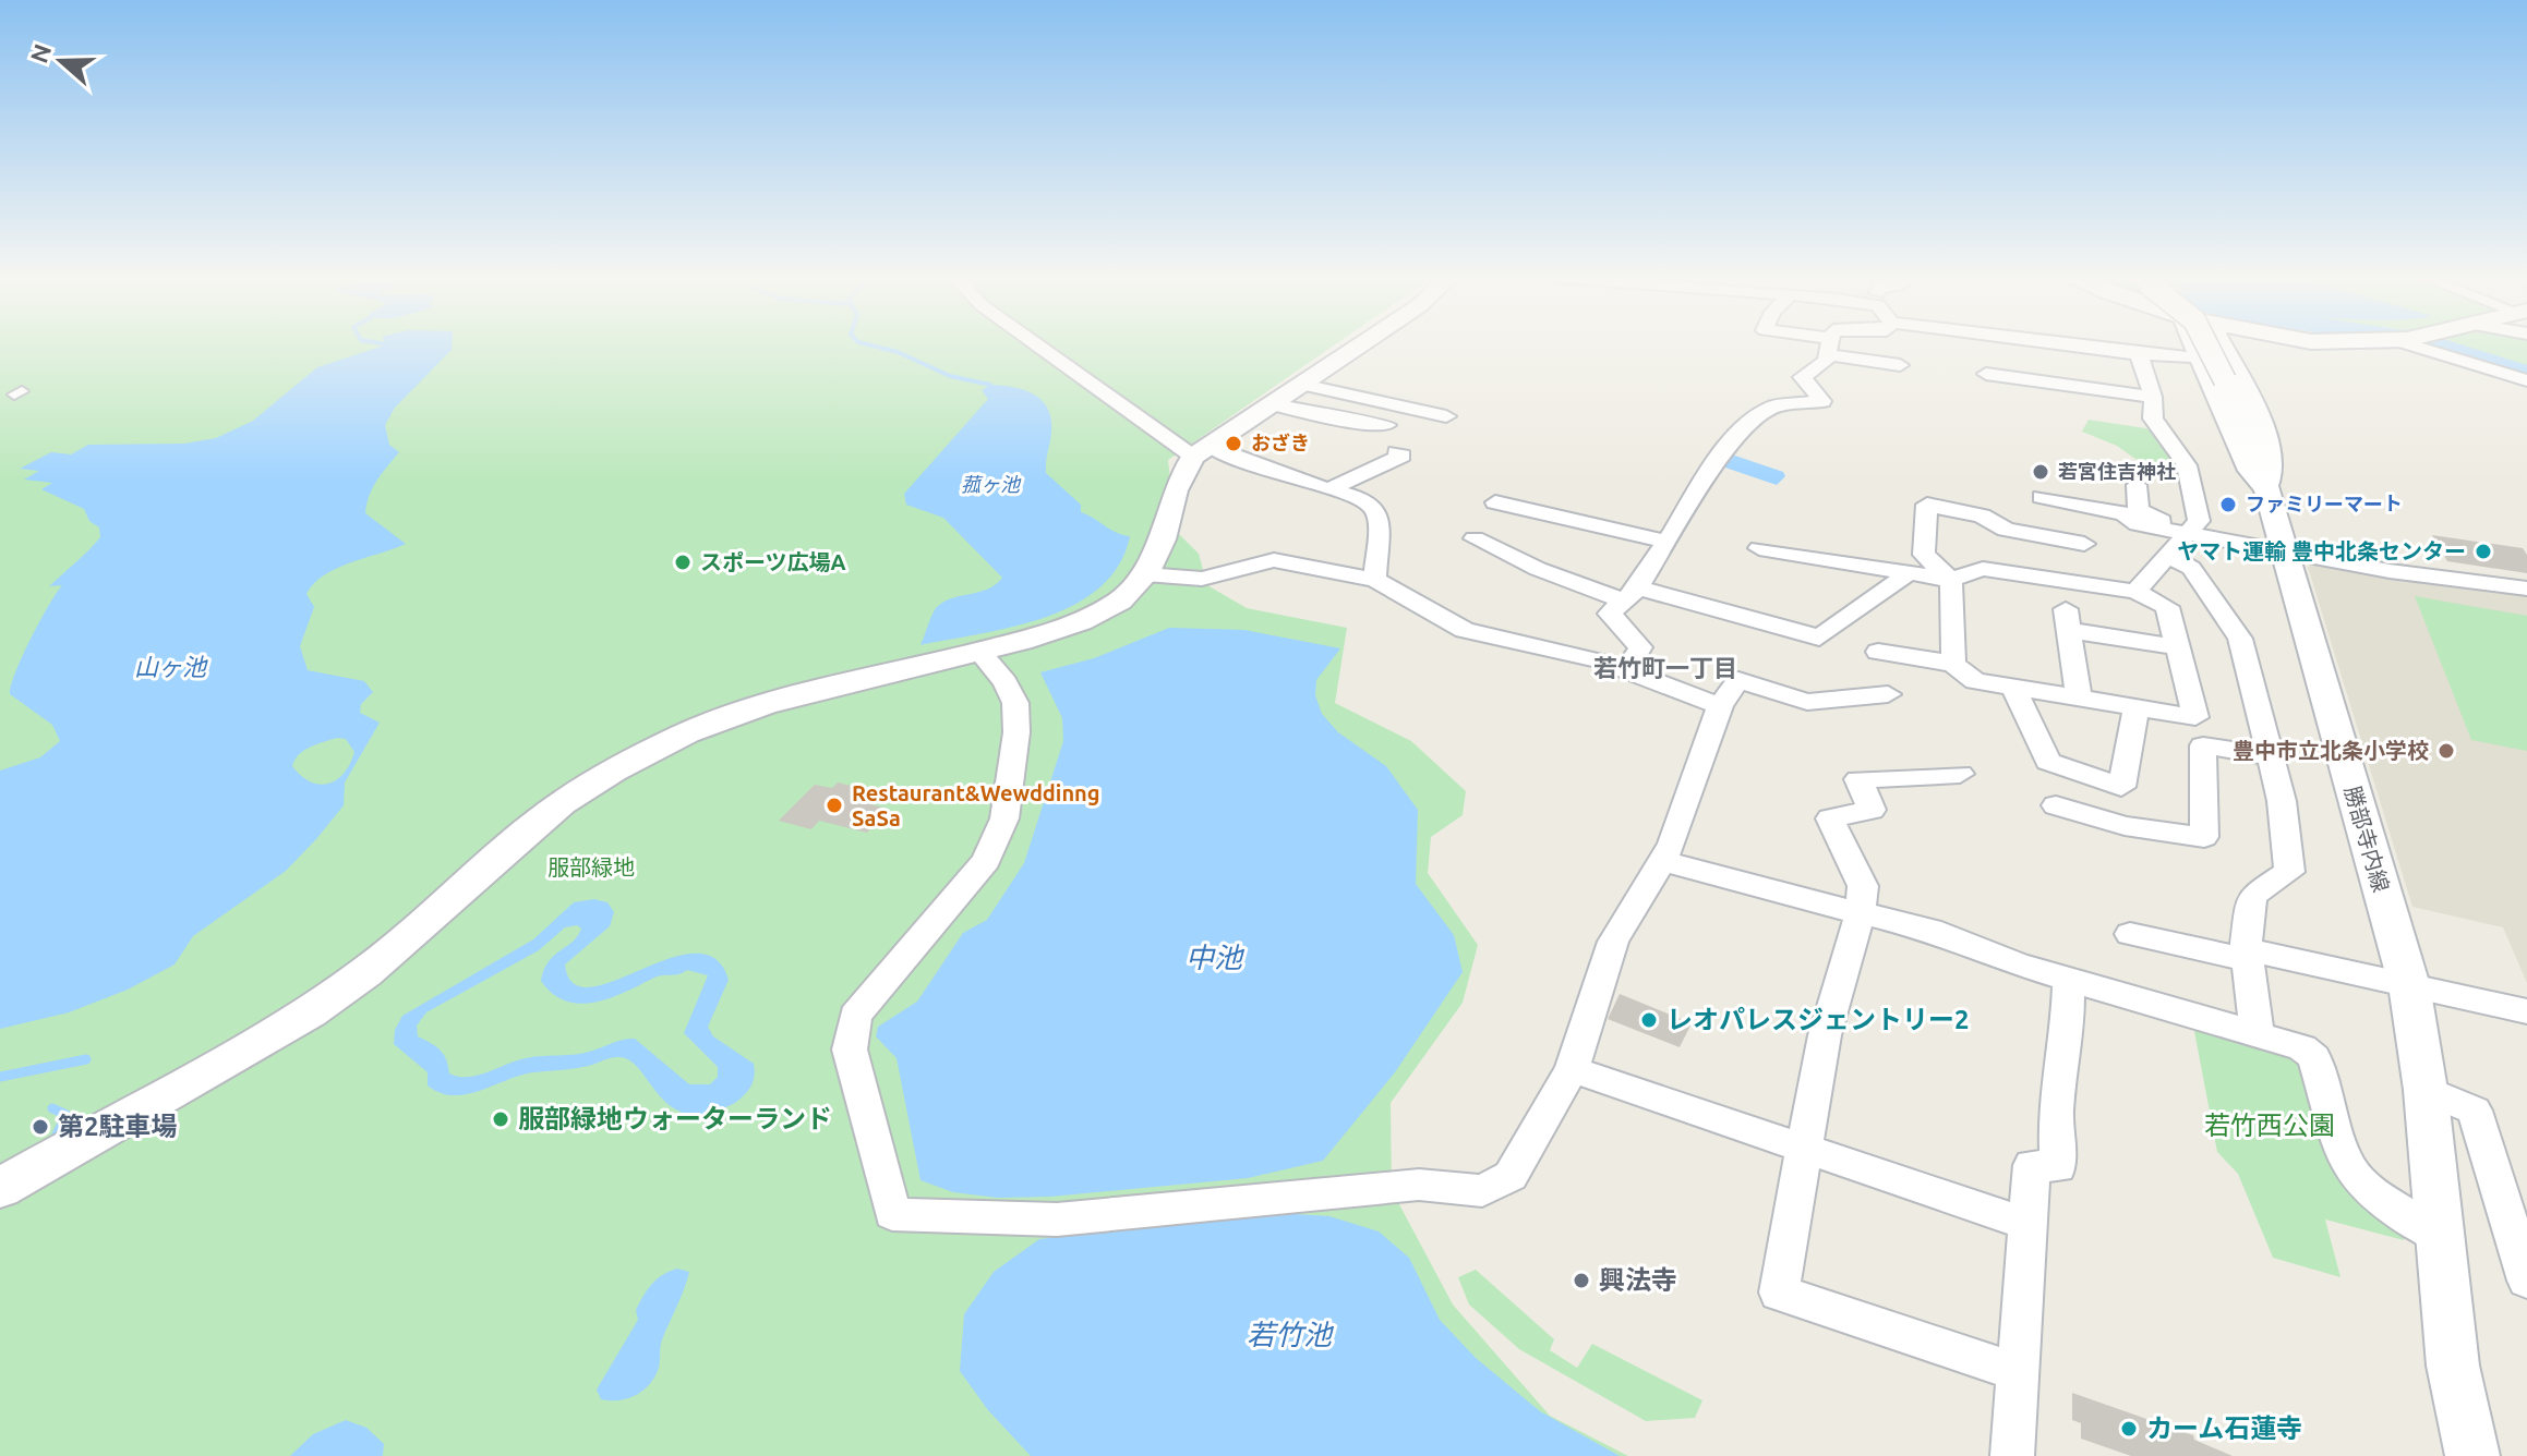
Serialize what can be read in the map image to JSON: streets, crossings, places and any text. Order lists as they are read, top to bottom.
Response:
{
  "streets": {
    "street": ["勝部寺内線"]
  },
  "districts": ["若竹町一丁目"],
  "water": [
    "菰ヶ池",
    "山ヶ池",
    "中池",
    "若竹池"
  ],
  "parks": ["服部緑地", "若竹西公園"],
  "places": [
    "おざき",
    "若宮住吉神社",
    "ファミリーマート",
    "ヤマト運輸 豊中北条センター",
    "スポーツ広場A",
    "豊中市立北条小学校",
    "Restaurant&Wewddinng SaSa",
    "レオパレスジェントリー2",
    "服部緑地ウォーターランド",
    "第2駐車場",
    "興法寺",
    "カーム石蓮寺"
  ],
  "north": "left"
}
